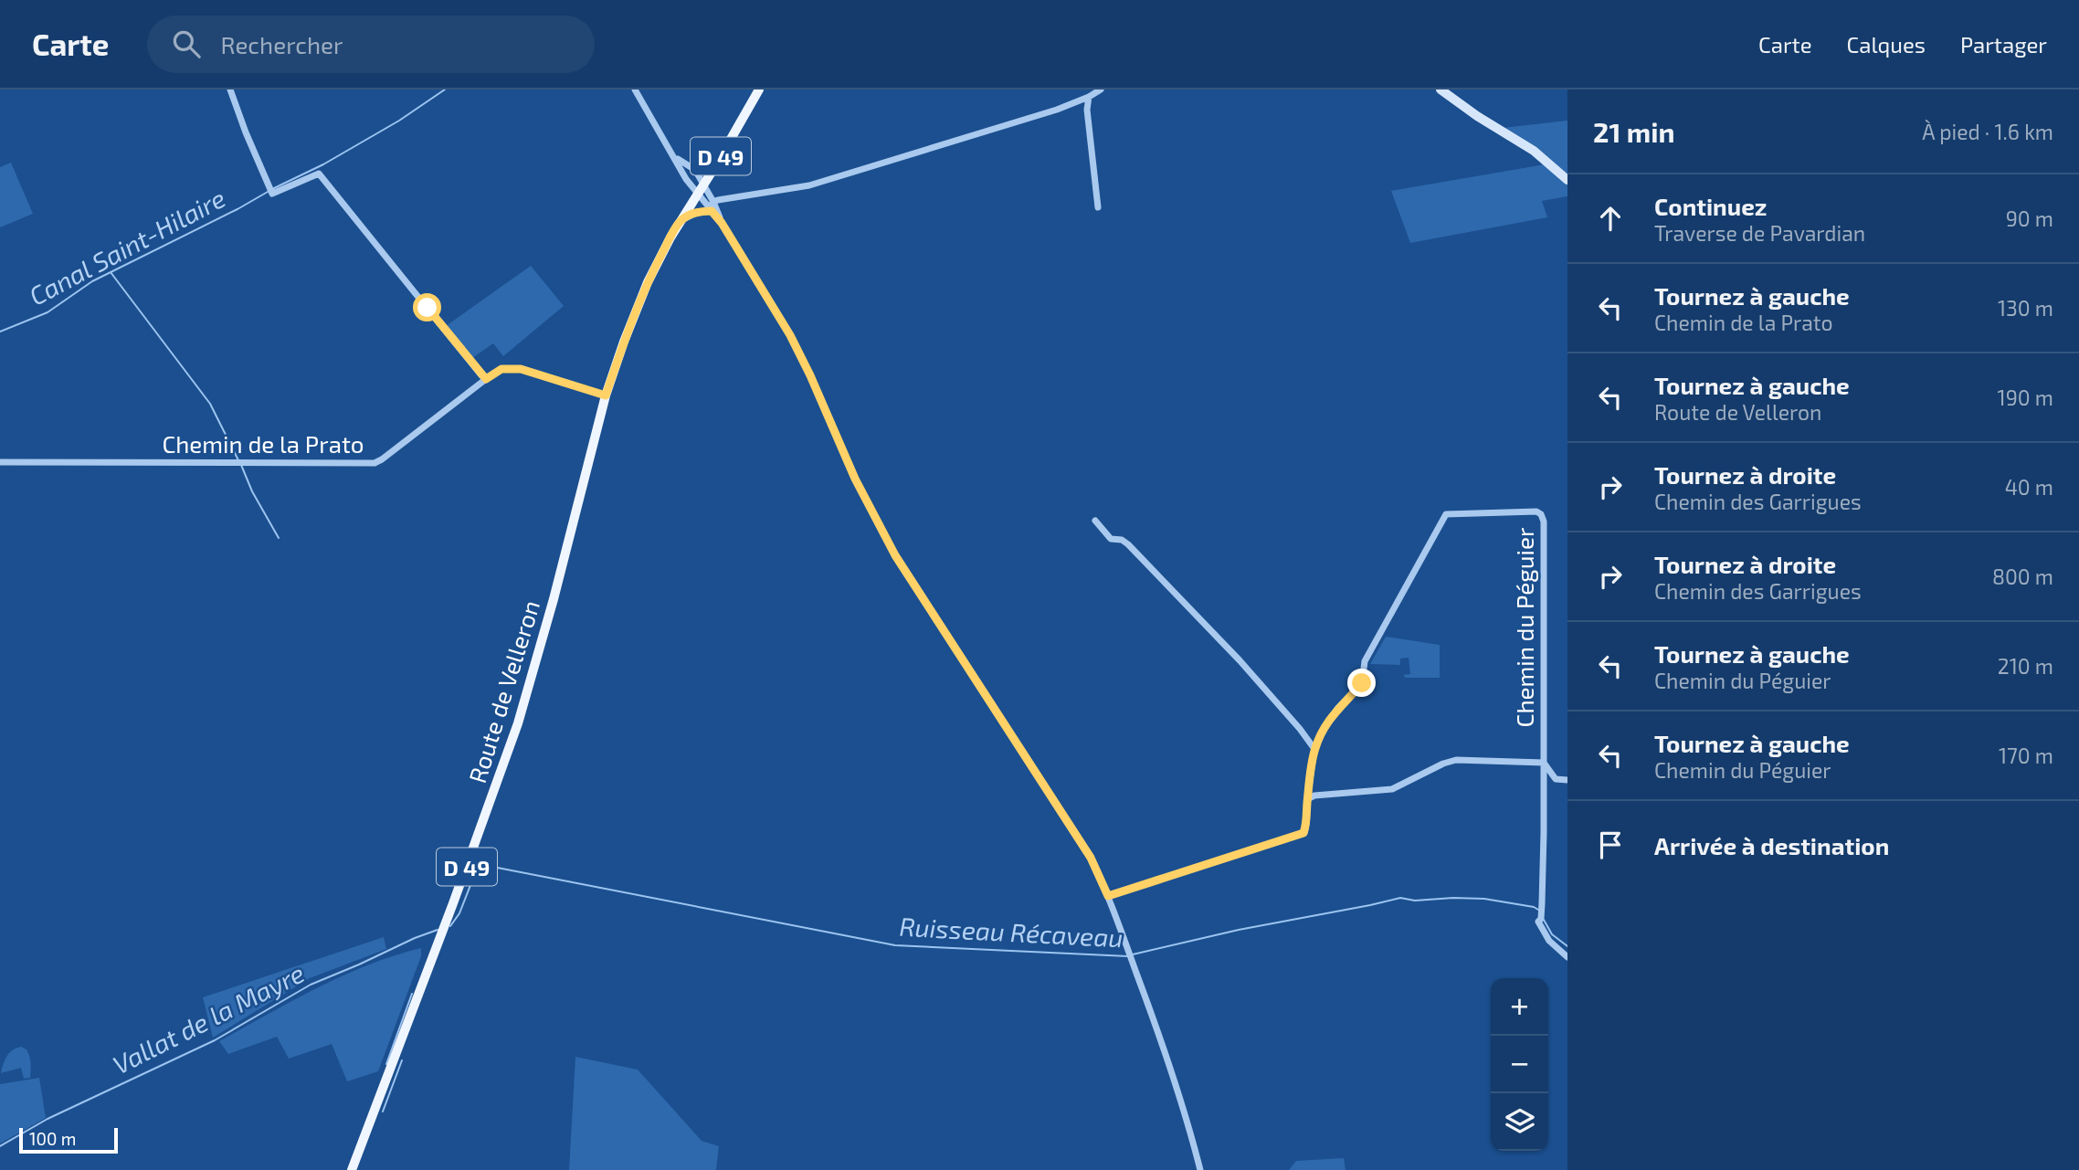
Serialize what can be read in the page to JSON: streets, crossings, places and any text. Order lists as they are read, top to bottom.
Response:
{
  "streets": {
    "main road": ["D 49", "Route de Velleron"],
    "street": ["Chemin de la Prato", "Chemin du Péguier"]
  },
  "crossings": [
    ["D 49", "Route de Velleron"],
    ["Chemin de la Prato", "Route de Velleron"]
  ],
  "water": ["Canal Saint-Hilaire", "Ruisseau Récaveau", "Vallat de la Mayre"],
  "scale_bar": "100 m",
  "page": {
    "header": "Carte",
    "search": "Rechercher",
    "nav": ["Carte", "Calques", "Partager"],
    "heading": ["21 min", "À pied · 1.6 km"],
    "list": [
      ["Continuez", "Traverse de Pavardian", "90 m"],
      ["Tournez à gauche", "Chemin de la Prato", "130 m"],
      ["Tournez à gauche", "Route de Velleron", "190 m"],
      ["Tournez à droite", "Chemin des Garrigues", "40 m"],
      ["Tournez à droite", "Chemin des Garrigues", "800 m"],
      ["Tournez à gauche", "Chemin du Péguier", "210 m"],
      ["Tournez à gauche", "Chemin du Péguier", "170 m"],
      "Arrivée à destination"
    ],
    "map_buttons": ["+", "−"],
    "scale": "100 m"
  }
}
